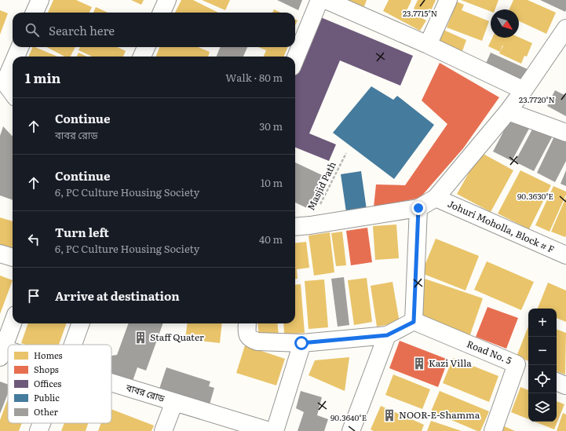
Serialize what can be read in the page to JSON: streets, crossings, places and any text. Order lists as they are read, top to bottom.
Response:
{
  "streets": {
    "street": ["Johuri Moholla, Block # F", "Road No. 5", "বাবর রোড"],
    "path": ["Masjid Path"]
  },
  "places": {
    "building": ["Staff Quater", "Kazi Villa", "NOOR-E-Shamma"]
  },
  "legend": [
    "Homes",
    "Shops",
    "Offices",
    "Public",
    "Other"
  ],
  "north": "bottom right",
  "page": {
    "search": "Search here",
    "heading": ["1 min", "Walk · 80 m"],
    "list": [
      ["Continue", "বাবর রোড", "30 m"],
      ["Continue", "6, PC Culture Housing Society", "10 m"],
      ["Turn left", "6, PC Culture Housing Society", "40 m"],
      "Arrive at destination"
    ],
    "map_buttons": ["+", "−"]
  },
  "coordinates": [
    "23.7715°N",
    "23.7720°N",
    "90.3630°E",
    "90.3640°E"
  ]
}
